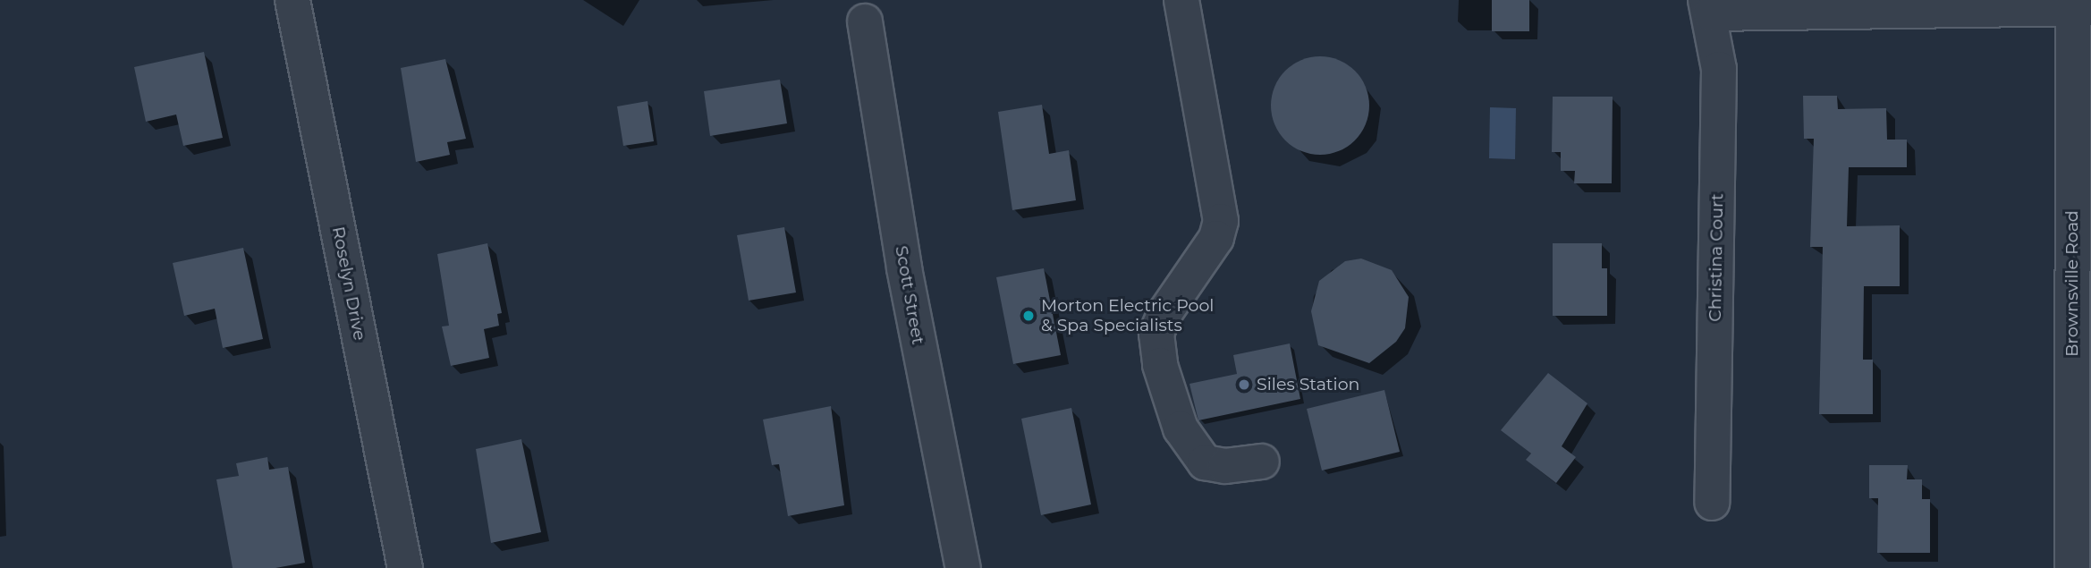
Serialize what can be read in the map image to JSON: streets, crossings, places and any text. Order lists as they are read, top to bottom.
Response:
{
  "streets": {
    "street": [
      "Christina Court",
      "Roselyn Drive",
      "Brownsville Road",
      "Scott Street"
    ]
  },
  "places": ["Morton Electric Pool & Spa Specialists", "Siles Station"]
}
